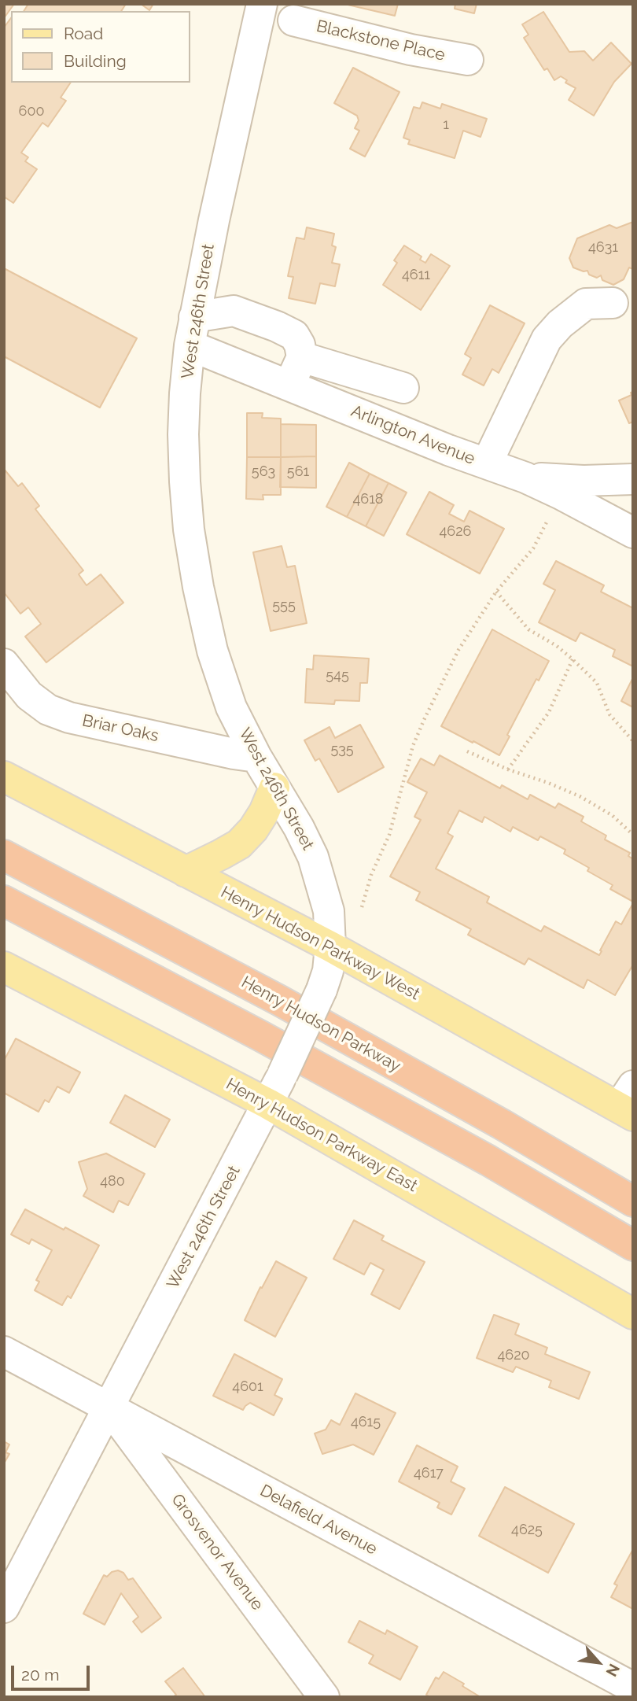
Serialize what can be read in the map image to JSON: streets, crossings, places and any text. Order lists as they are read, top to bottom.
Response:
{
  "streets": {
    "highway": ["Henry Hudson Parkway"],
    "main road": ["Henry Hudson Parkway West", "Henry Hudson Parkway East"],
    "street": [
      "Blackstone Place",
      "West 246th Street",
      "Arlington Avenue",
      "Briar Oaks",
      "Delafield Avenue",
      "Grosvenor Avenue"
    ]
  },
  "crossings": [
    ["West 246th Street", "Arlington Avenue"],
    ["West 246th Street", "Briar Oaks"],
    ["West 246th Street", "Henry Hudson Parkway West"],
    ["West 246th Street", "Henry Hudson Parkway East"],
    ["West 246th Street", "Delafield Avenue"],
    ["West 246th Street", "Grosvenor Avenue"],
    ["Delafield Avenue", "Grosvenor Avenue"]
  ],
  "house_numbers": [
    "600",
    "1",
    "4631",
    "4611",
    "563",
    "561",
    "4618",
    "4626",
    "555",
    "545",
    "535",
    "480",
    "4620",
    "4601",
    "4615",
    "4617",
    "4625"
  ],
  "legend": ["Road", "Building"],
  "scale_bar": "20 m",
  "north": "bottom right"
}
